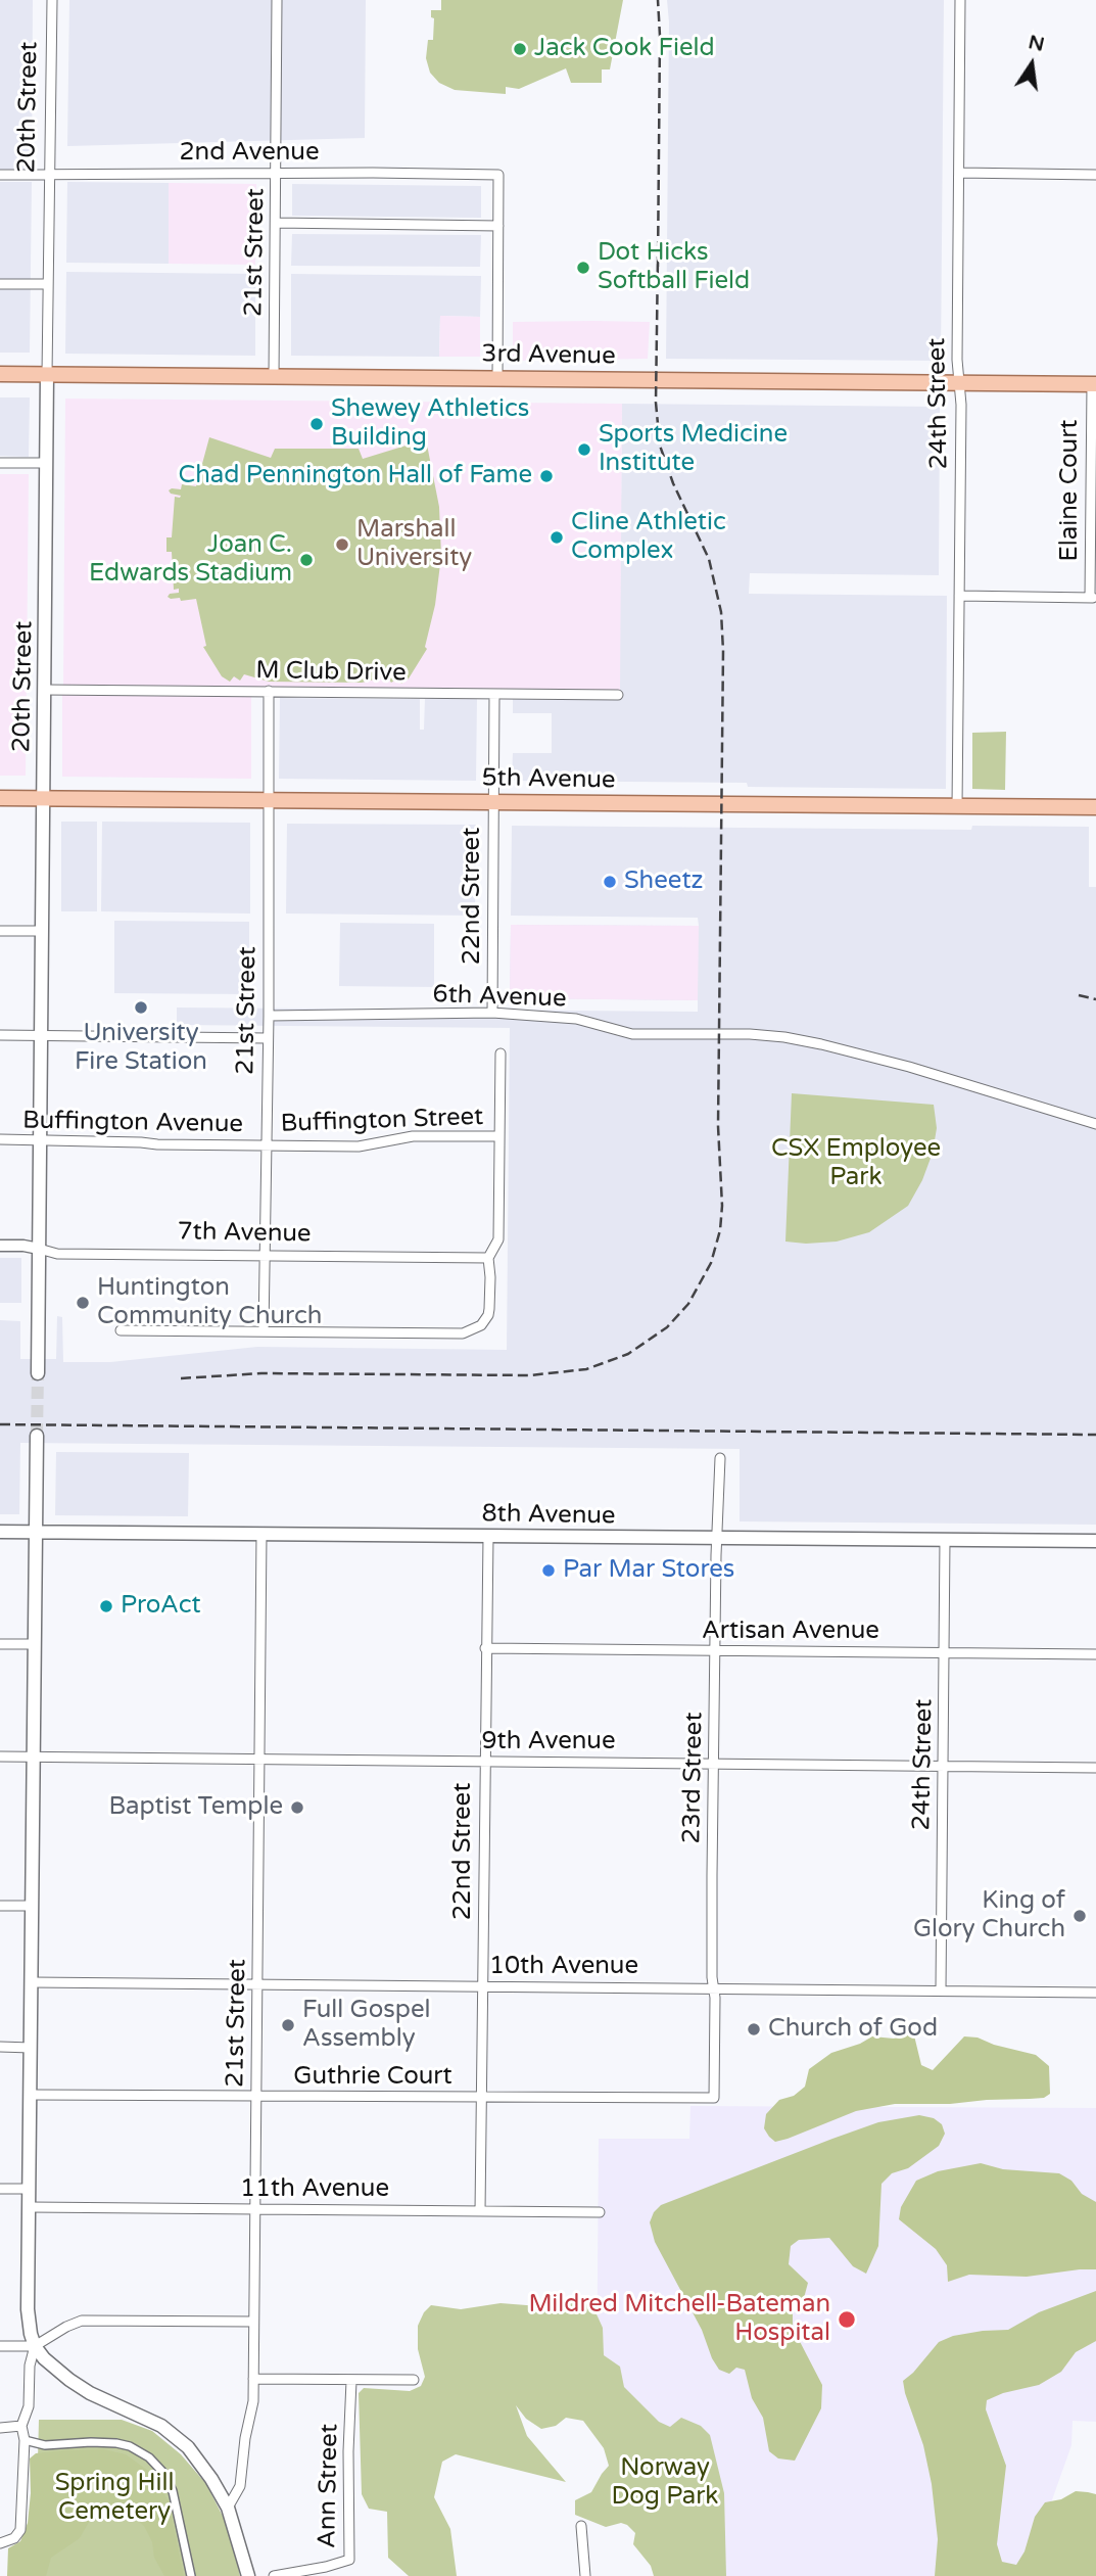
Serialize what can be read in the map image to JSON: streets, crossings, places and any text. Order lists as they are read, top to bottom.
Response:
{
  "streets": {
    "main road": [
      "20th Street",
      "3rd Avenue",
      "5th Avenue",
      "8th Avenue"
    ],
    "street": [
      "2nd Avenue",
      "21st Street",
      "24th Street",
      "Elaine Court",
      "M Club Drive",
      "22nd Street",
      "6th Avenue",
      "Buffington Street",
      "Buffington Avenue",
      "7th Avenue",
      "Artisan Avenue",
      "9th Avenue",
      "23rd Street",
      "10th Avenue",
      "Guthrie Court",
      "11th Avenue",
      "Ann Street"
    ]
  },
  "crossings": [
    ["20th Street", "2nd Avenue"],
    ["20th Street", "3rd Avenue"],
    ["20th Street", "M Club Drive"],
    ["20th Street", "5th Avenue"],
    ["20th Street", "Buffington Avenue"],
    ["20th Street", "7th Avenue"],
    ["2nd Avenue", "21st Street"],
    ["21st Street", "3rd Avenue"],
    ["21st Street", "M Club Drive"],
    ["21st Street", "5th Avenue"],
    ["21st Street", "6th Avenue"],
    ["21st Street", "Buffington Street"],
    ["21st Street", "Buffington Avenue"],
    ["21st Street", "7th Avenue"],
    ["21st Street", "8th Avenue"],
    ["21st Street", "9th Avenue"],
    ["21st Street", "10th Avenue"],
    ["21st Street", "Guthrie Court"],
    ["21st Street", "11th Avenue"],
    ["3rd Avenue", "24th Street"],
    ["3rd Avenue", "Elaine Court"],
    ["24th Street", "5th Avenue"],
    ["24th Street", "8th Avenue"],
    ["24th Street", "Artisan Avenue"],
    ["24th Street", "9th Avenue"],
    ["24th Street", "10th Avenue"],
    ["M Club Drive", "22nd Street"],
    ["5th Avenue", "22nd Street"],
    ["22nd Street", "6th Avenue"],
    ["22nd Street", "8th Avenue"],
    ["22nd Street", "Artisan Avenue"],
    ["22nd Street", "9th Avenue"],
    ["22nd Street", "10th Avenue"],
    ["22nd Street", "Guthrie Court"],
    ["22nd Street", "11th Avenue"],
    ["Buffington Street", "Buffington Avenue"],
    ["8th Avenue", "23rd Street"],
    ["Artisan Avenue", "23rd Street"],
    ["9th Avenue", "23rd Street"],
    ["23rd Street", "10th Avenue"],
    ["23rd Street", "Guthrie Court"]
  ],
  "parks": ["CSX Employee Park", "Norway Dog Park", "Spring Hill Cemetery"],
  "places": [
    "Jack Cook Field",
    "Dot Hicks Softball Field",
    "Shewey Athletics Building",
    "Sports Medicine Institute",
    "Chad Pennington Hall of Fame",
    "Cline Athletic Complex",
    "Marshall University",
    "Joan C. Edwards Stadium",
    "Sheetz",
    "University Fire Station",
    "Huntington Community Church",
    "Par Mar Stores",
    "ProAct",
    "Baptist Temple",
    "King of Glory Church",
    "Full Gospel Assembly",
    "Church of God",
    "Mildred Mitchell-Bateman Hospital"
  ],
  "north": "top"
}
